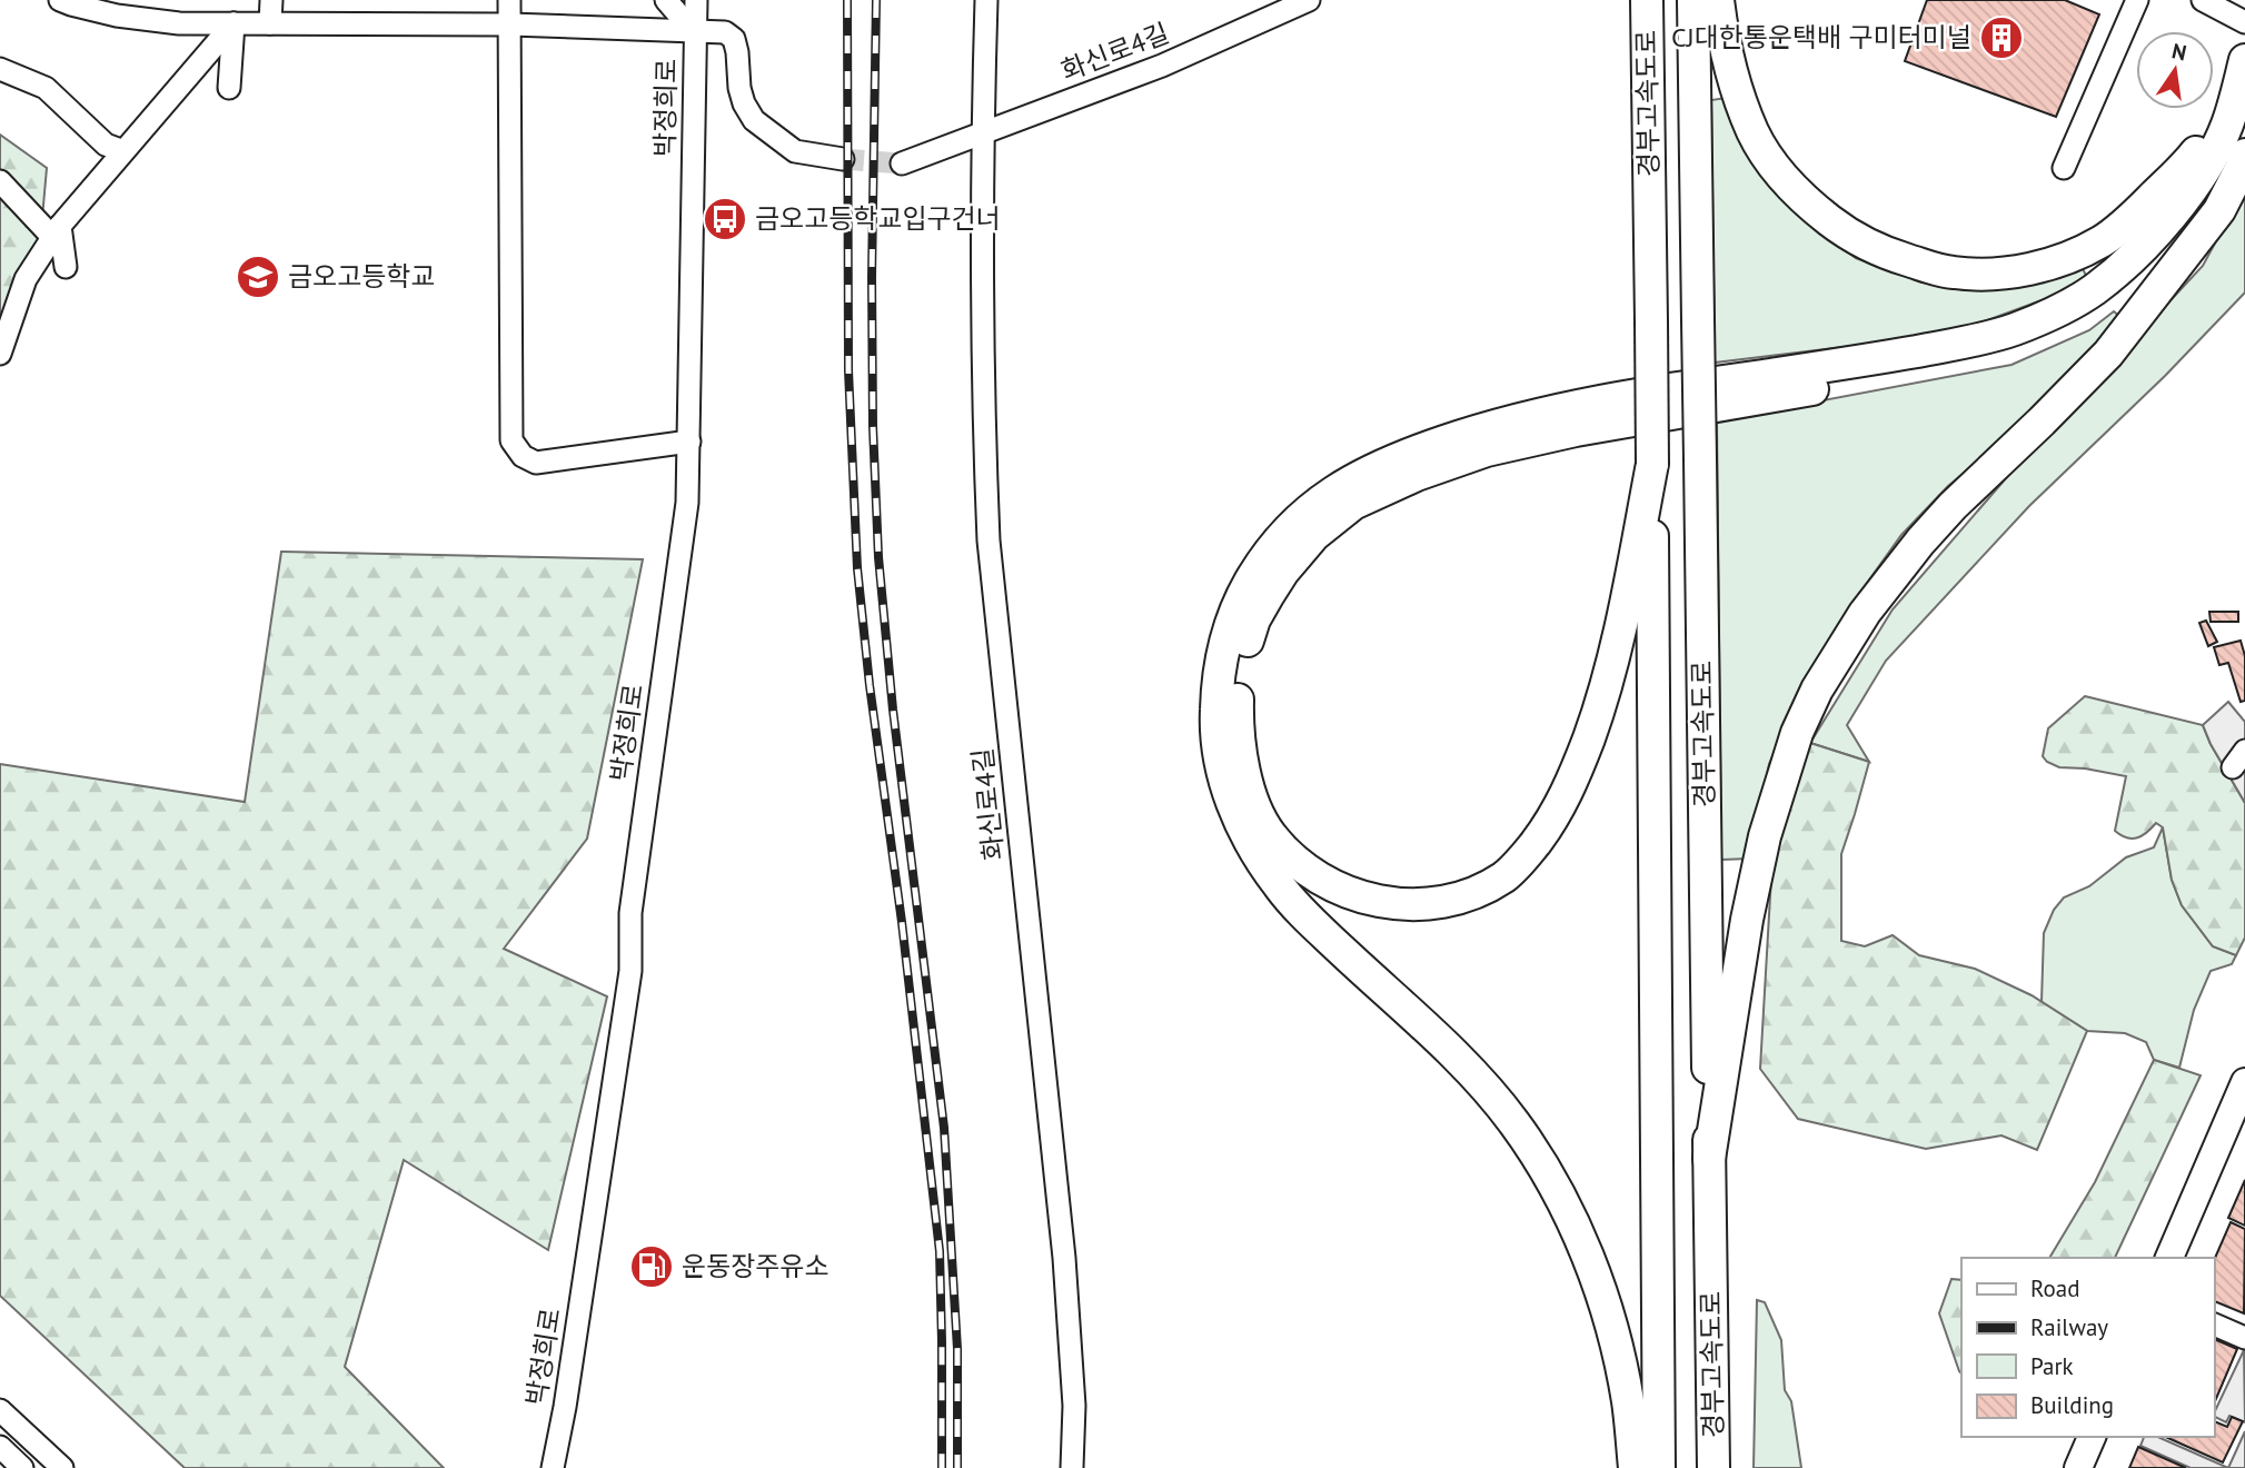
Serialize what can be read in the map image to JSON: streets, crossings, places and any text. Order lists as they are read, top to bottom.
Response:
{
  "streets": {
    "highway": ["경부고속도로"],
    "street": ["화신로4길", "박정희로"]
  },
  "places": {
    "building": ["CJ대한통운택배 구미터미널"],
    "bus stop": ["금오고등학교입구건너"],
    "school or university": ["금오고등학교"],
    "fuel station": ["운동장주유소"]
  },
  "legend": [
    "Road",
    "Railway",
    "Park",
    "Building"
  ],
  "north": "top"
}
